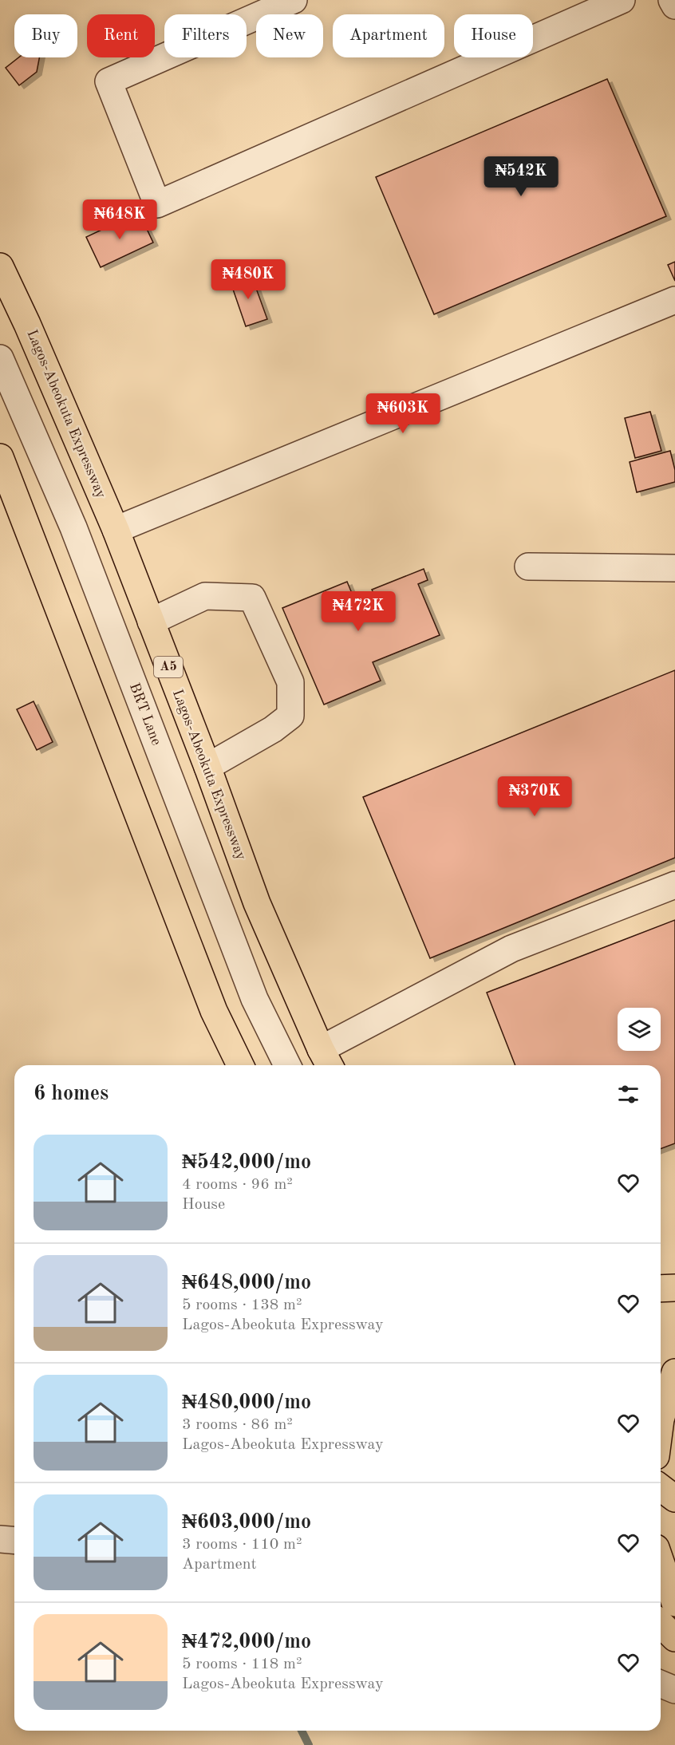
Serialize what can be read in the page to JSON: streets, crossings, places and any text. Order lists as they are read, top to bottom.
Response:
{
  "streets": {
    "main road": ["Lagos-Abeokuta Expressway", "A5"],
    "street": ["BRT Lane"]
  },
  "page": {
    "chip": [
      "Buy",
      "Rent",
      "Filters",
      "New",
      "Apartment",
      "House"
    ],
    "price": [
      "₦542K",
      "₦648K",
      "₦480K",
      "₦603K",
      "₦472K",
      "₦370K"
    ],
    "heading": "6 homes",
    "list": [
      {
        "name": "₦542,000/mo",
        "note": "4 rooms · 96 m² · House"
      },
      {
        "name": "₦648,000/mo",
        "note": "5 rooms · 138 m² · Lagos-Abeokuta Expressway"
      },
      {
        "name": "₦480,000/mo",
        "note": "3 rooms · 86 m² · Lagos-Abeokuta Expressway"
      },
      {
        "name": "₦603,000/mo",
        "note": "3 rooms · 110 m² · Apartment"
      },
      {
        "name": "₦472,000/mo",
        "note": "5 rooms · 118 m² · Lagos-Abeokuta Expressway"
      }
    ]
  }
}
